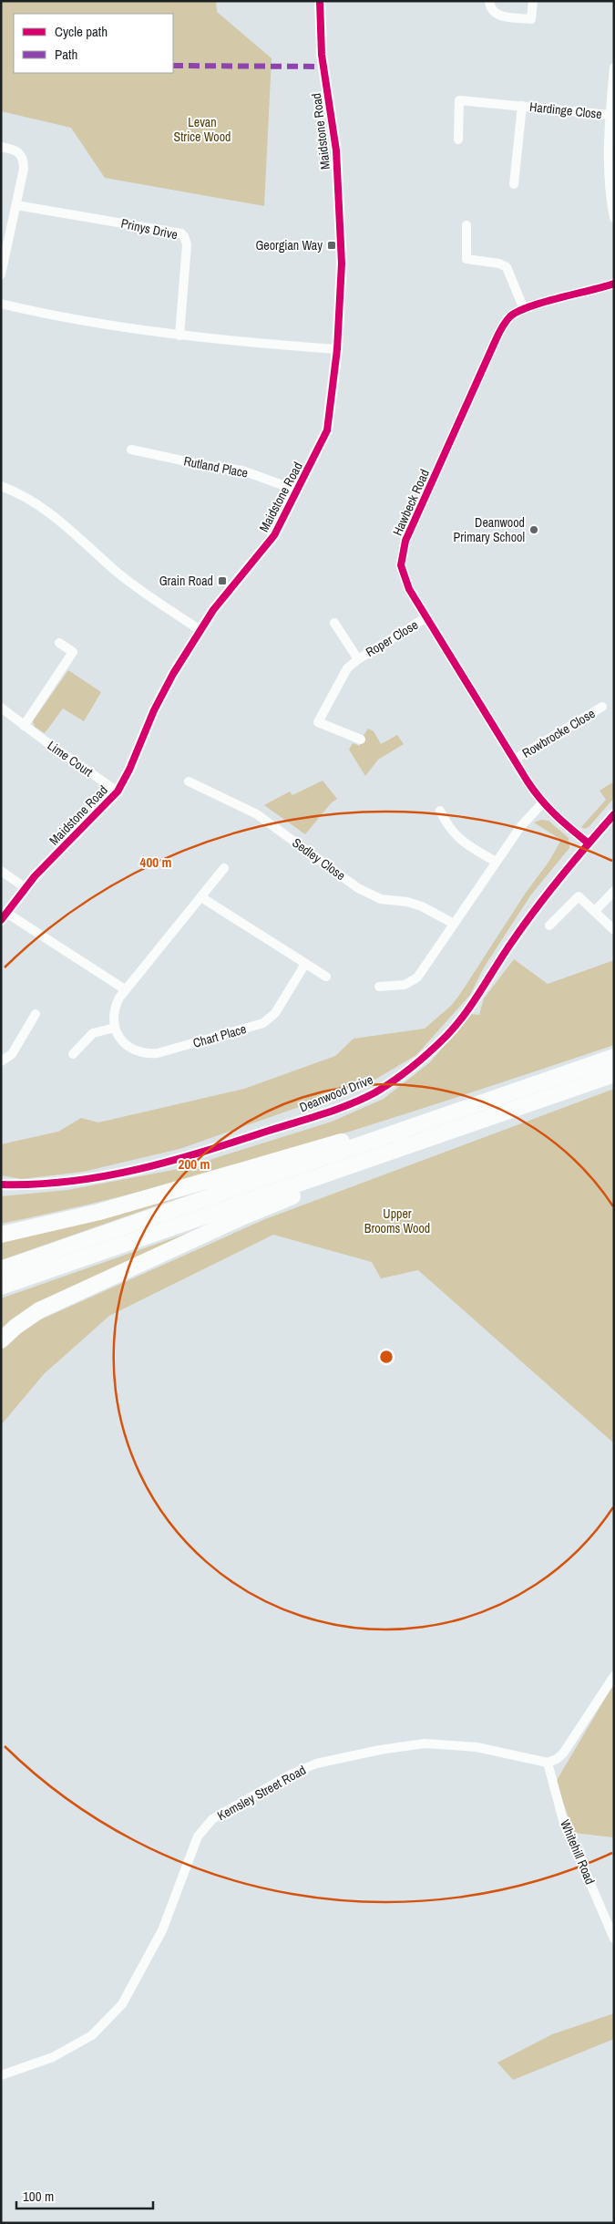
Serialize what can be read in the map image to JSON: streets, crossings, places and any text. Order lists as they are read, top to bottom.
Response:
{
  "streets": {
    "street": [
      "Hardinge Close",
      "Maidstone Road",
      "Prinys Drive",
      "Rutland Place",
      "Hawbeck Road",
      "Roper Close",
      "Rowbrocke Close",
      "Lime Court",
      "Sedley Close",
      "Chart Place",
      "Deanwood Drive",
      "Kemsley Street Road",
      "Whitehill Road"
    ]
  },
  "crossings": [
    ["Maidstone Road", "Rutland Place"],
    ["Maidstone Road", "Lime Court"],
    ["Hawbeck Road", "Roper Close"],
    ["Hawbeck Road", "Rowbrocke Close"],
    ["Hawbeck Road", "Deanwood Drive"],
    ["Kemsley Street Road", "Whitehill Road"]
  ],
  "parks": ["Levan Strice Wood", "Upper Brooms Wood"],
  "places": {
    "transit": ["Georgian Way", "Grain Road"],
    "other": ["Deanwood Primary School"]
  },
  "legend": ["Cycle path", "Path"],
  "scale_bar": "100 m",
  "rings": ["400 m", "200 m"]
}
